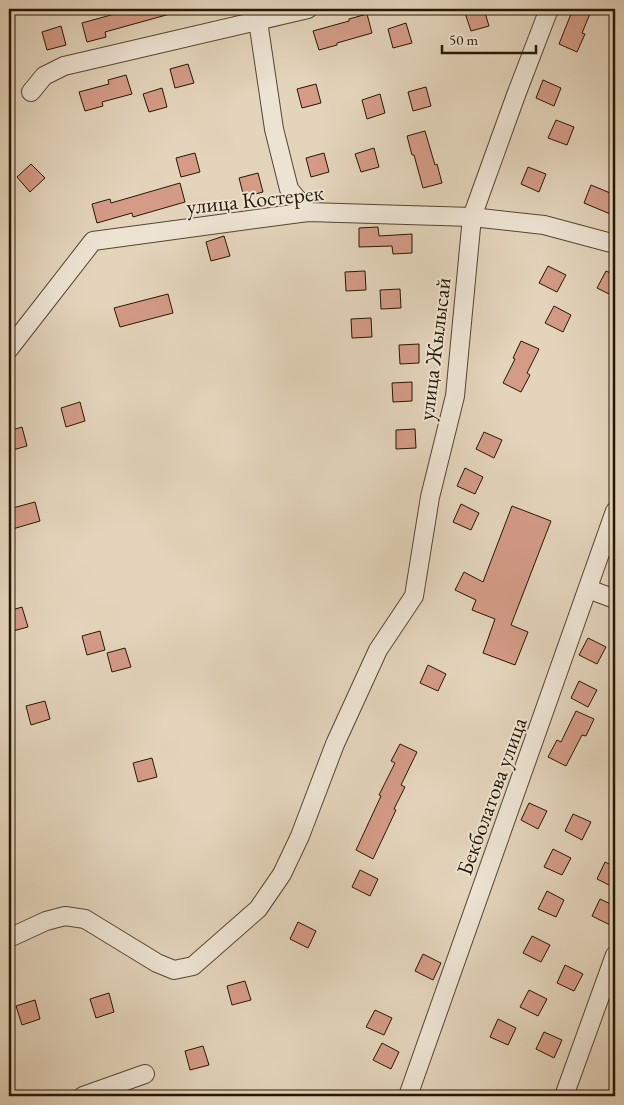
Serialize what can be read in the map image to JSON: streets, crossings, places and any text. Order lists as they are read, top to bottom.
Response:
{
  "streets": {
    "street": ["улица Костерек", "улица Жылысай", "Бекболатова улица"]
  },
  "crossings": [
    ["улица Костерек", "улица Жылысай"]
  ],
  "scale_bar": "50 m"
}
